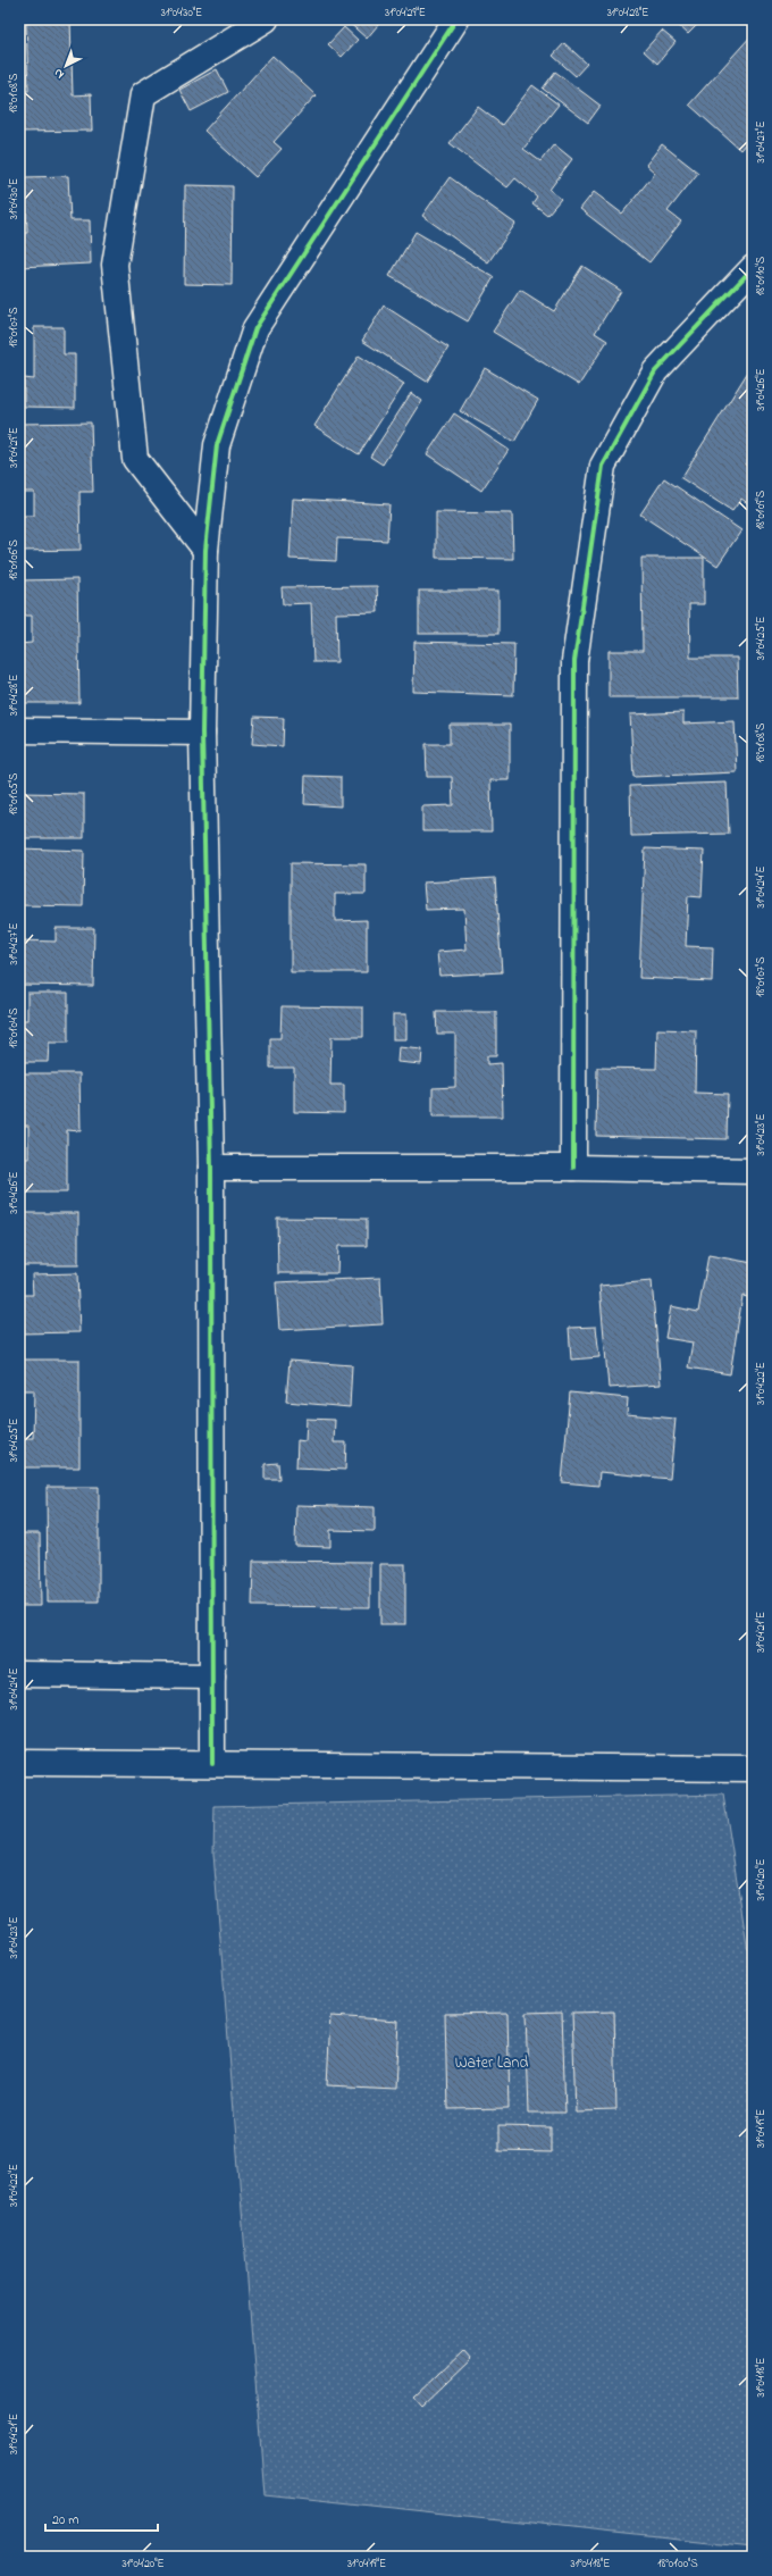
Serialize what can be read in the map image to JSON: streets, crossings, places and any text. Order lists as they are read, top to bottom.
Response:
{
  "parks": ["Water Land"],
  "scale_bar": "20 m",
  "north": "bottom left",
  "coordinates": [
    "31°04'30\"E",
    "31°04'29\"E",
    "31°04'28\"E",
    "18°01'08\"S",
    "31°04'27\"E",
    "18°01'10\"S",
    "18°01'07\"S",
    "31°04'26\"E",
    "18°01'09\"S",
    "18°01'06\"S",
    "31°04'25\"E",
    "18°01'05\"S",
    "31°04'24\"E",
    "18°01'04\"S",
    "31°04'23\"E",
    "31°04'22\"E",
    "31°04'21\"E",
    "31°04'20\"E",
    "31°04'19\"E",
    "31°04'18\"E",
    "18°01'00\"S"
  ]
}
